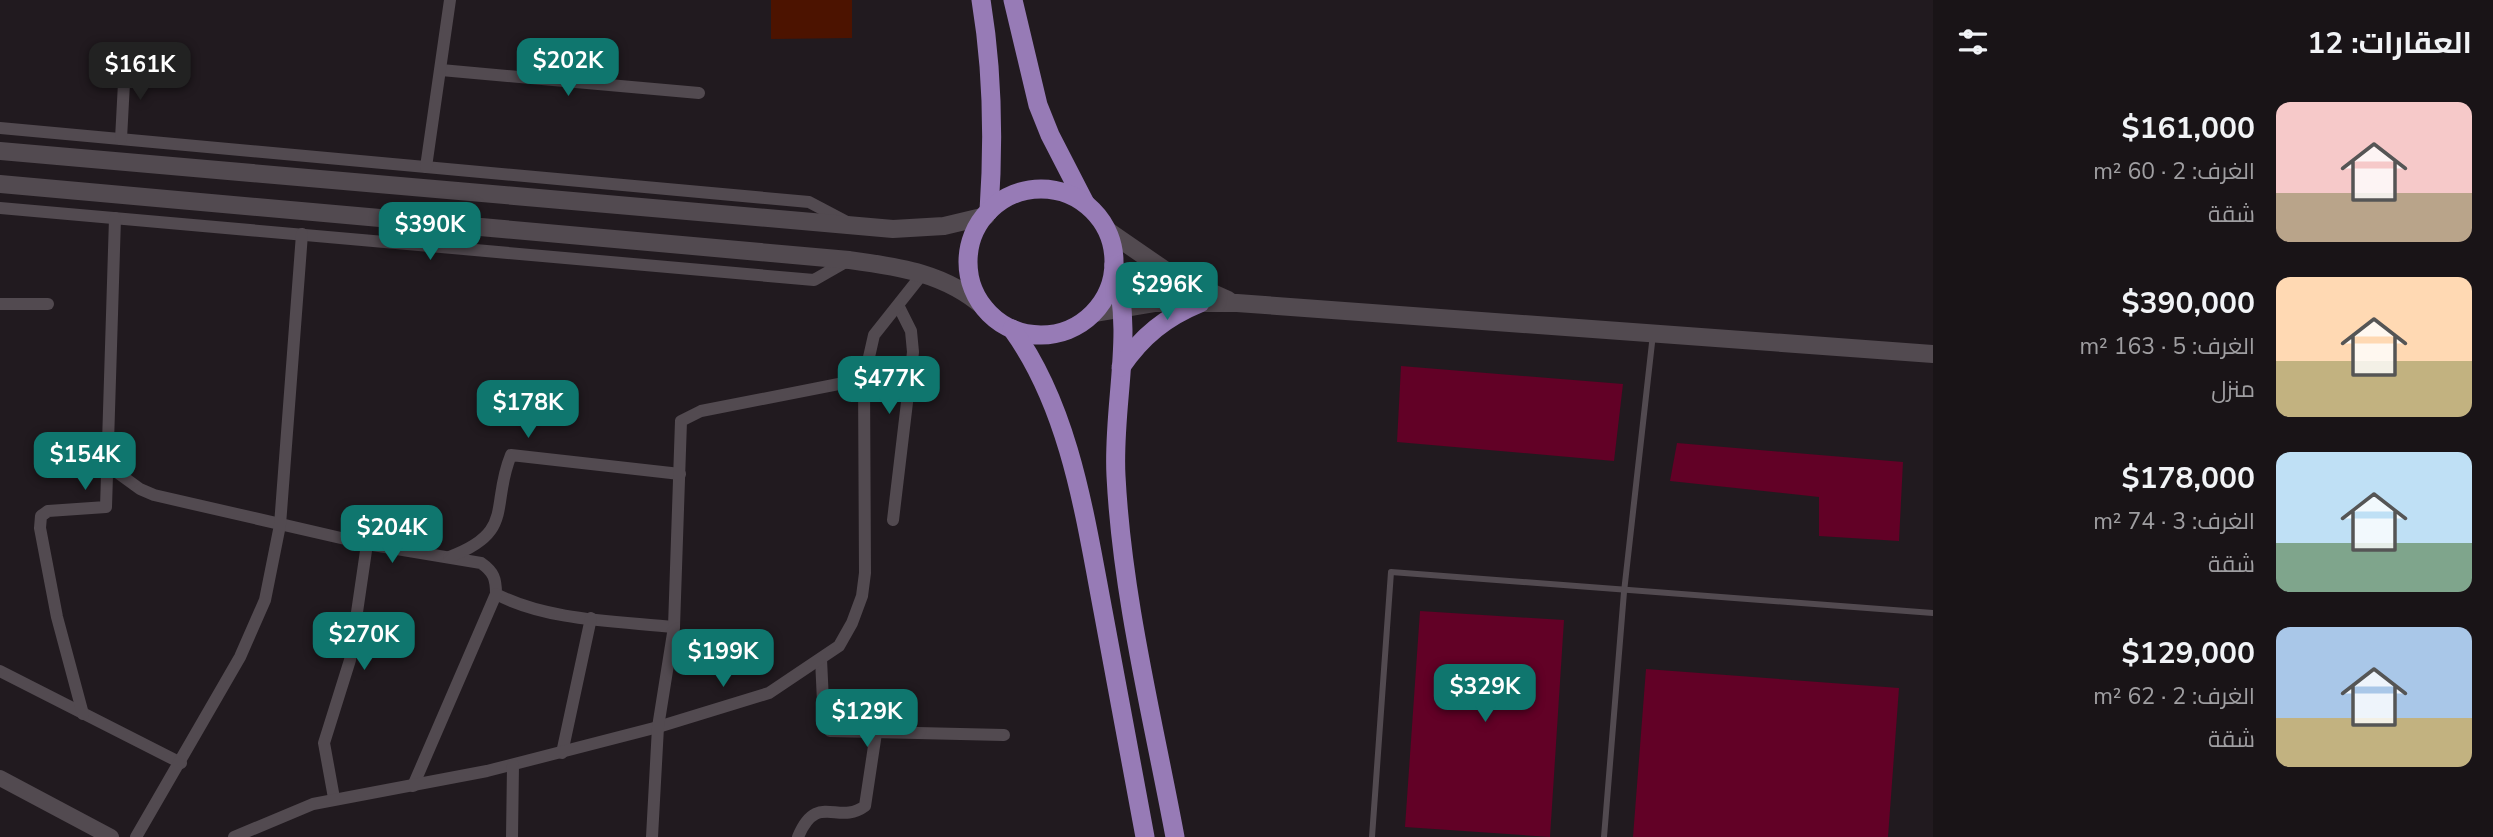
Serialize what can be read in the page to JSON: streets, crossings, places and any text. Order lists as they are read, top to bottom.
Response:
{
  "page": {
    "heading": "العقارات: 12",
    "price": [
      "$202K",
      "$161K",
      "$390K",
      "$296K",
      "$477K",
      "$178K",
      "$154K",
      "$204K",
      "$270K",
      "$199K",
      "$329K",
      "$129K"
    ],
    "list": [
      {
        "name": "$161,000",
        "note": "الغرف: 2 · 60 m² · شقة"
      },
      {
        "name": "$390,000",
        "note": "الغرف: 5 · 163 m² · منزل"
      },
      {
        "name": "$178,000",
        "note": "الغرف: 3 · 74 m² · شقة"
      },
      {
        "name": "$129,000",
        "note": "الغرف: 2 · 62 m² · شقة"
      }
    ]
  }
}
